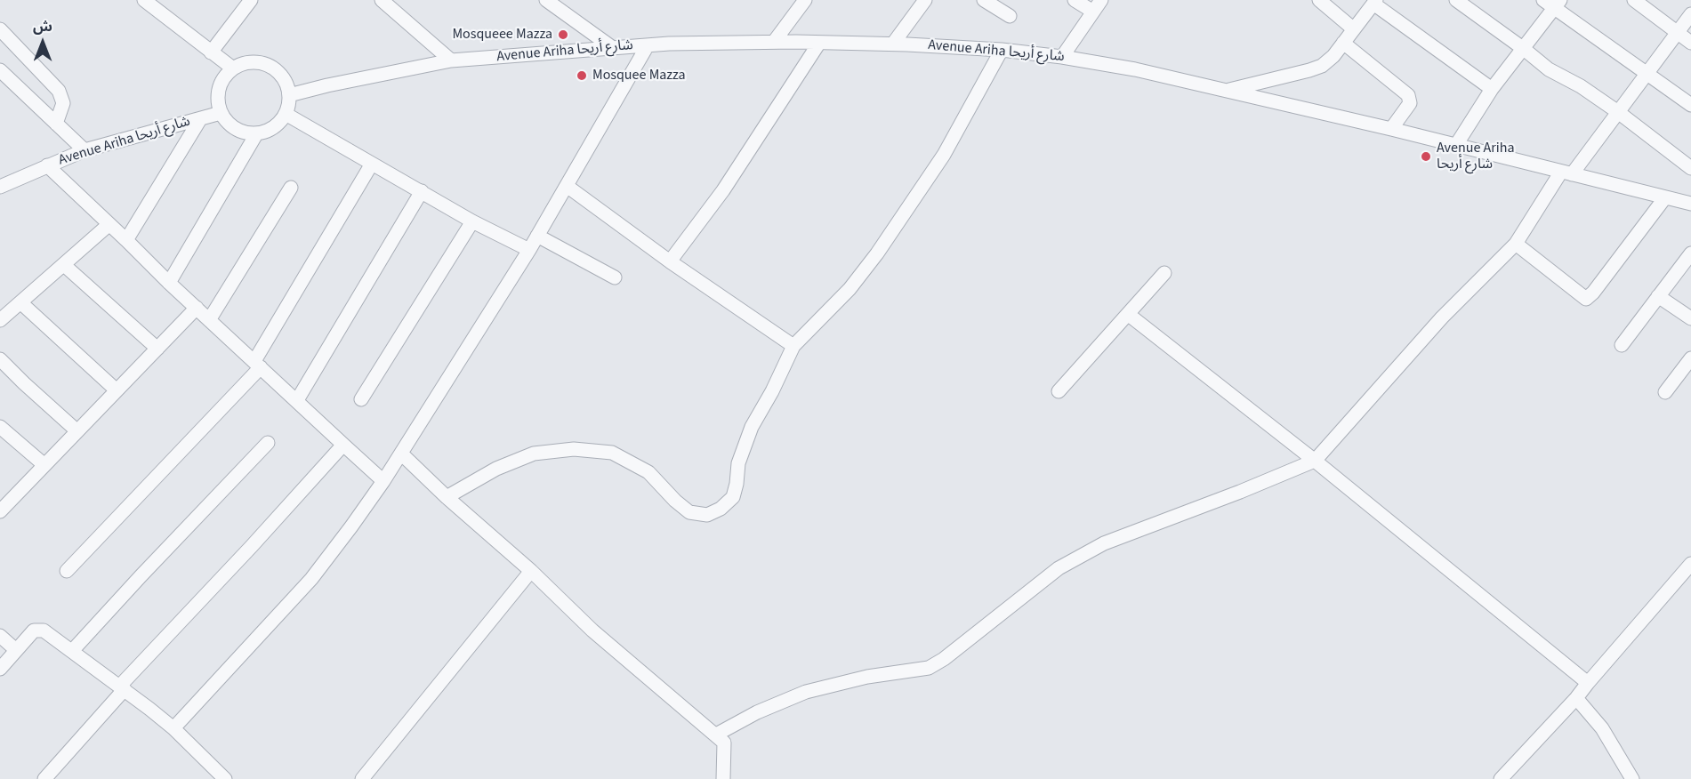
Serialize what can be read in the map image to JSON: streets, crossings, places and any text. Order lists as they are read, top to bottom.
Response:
{
  "streets": {
    "street": ["Avenue Ariha شارع أريحا"]
  },
  "places": ["Mosqueee Mazza", "Mosquee Mazza", "Avenue Ariha شارع أريحا"],
  "north": "top"
}
